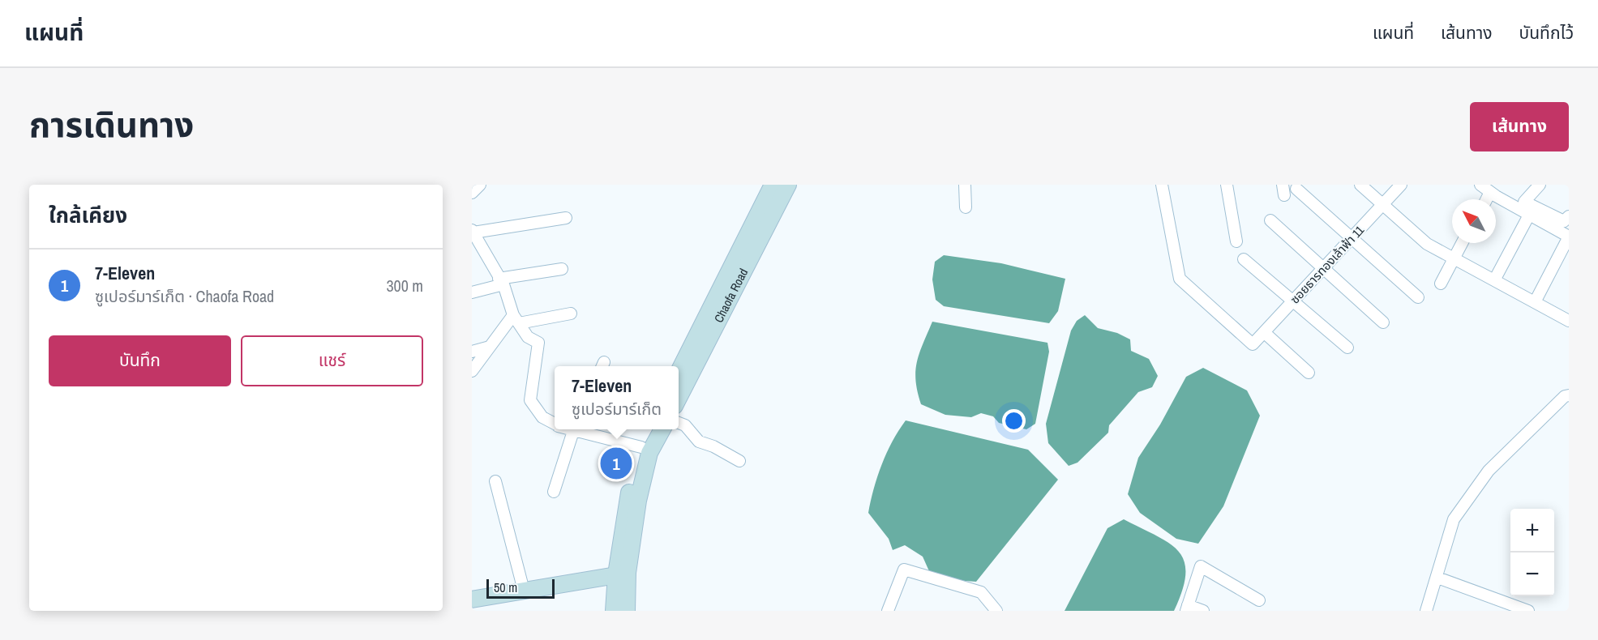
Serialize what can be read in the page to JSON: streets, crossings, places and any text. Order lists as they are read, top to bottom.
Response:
{
  "streets": {
    "main road": ["Chaofa Road"],
    "street": ["ซอยธารทองเล้าฟ้า 11"]
  },
  "scale_bar": "50 m",
  "north": "top left",
  "page": {
    "header": "แผนที่",
    "nav": ["แผนที่", "เส้นทาง", "บันทึกไว้"],
    "title": "การเดินทาง",
    "buttons": [
      "เส้นทาง",
      ["บันทึก", "แชร์"]
    ],
    "heading": "ใกล้เคียง",
    "list": [
      {
        "mark": "1",
        "name": "7-Eleven",
        "note": "ซูเปอร์มาร์เก็ต · Chaofa Road",
        "value": "300 m"
      }
    ],
    "popup": ["7-Eleven", "ซูเปอร์มาร์เก็ต"],
    "pins": "1",
    "map_buttons": ["+", "−"],
    "scale": "50 m"
  }
}
